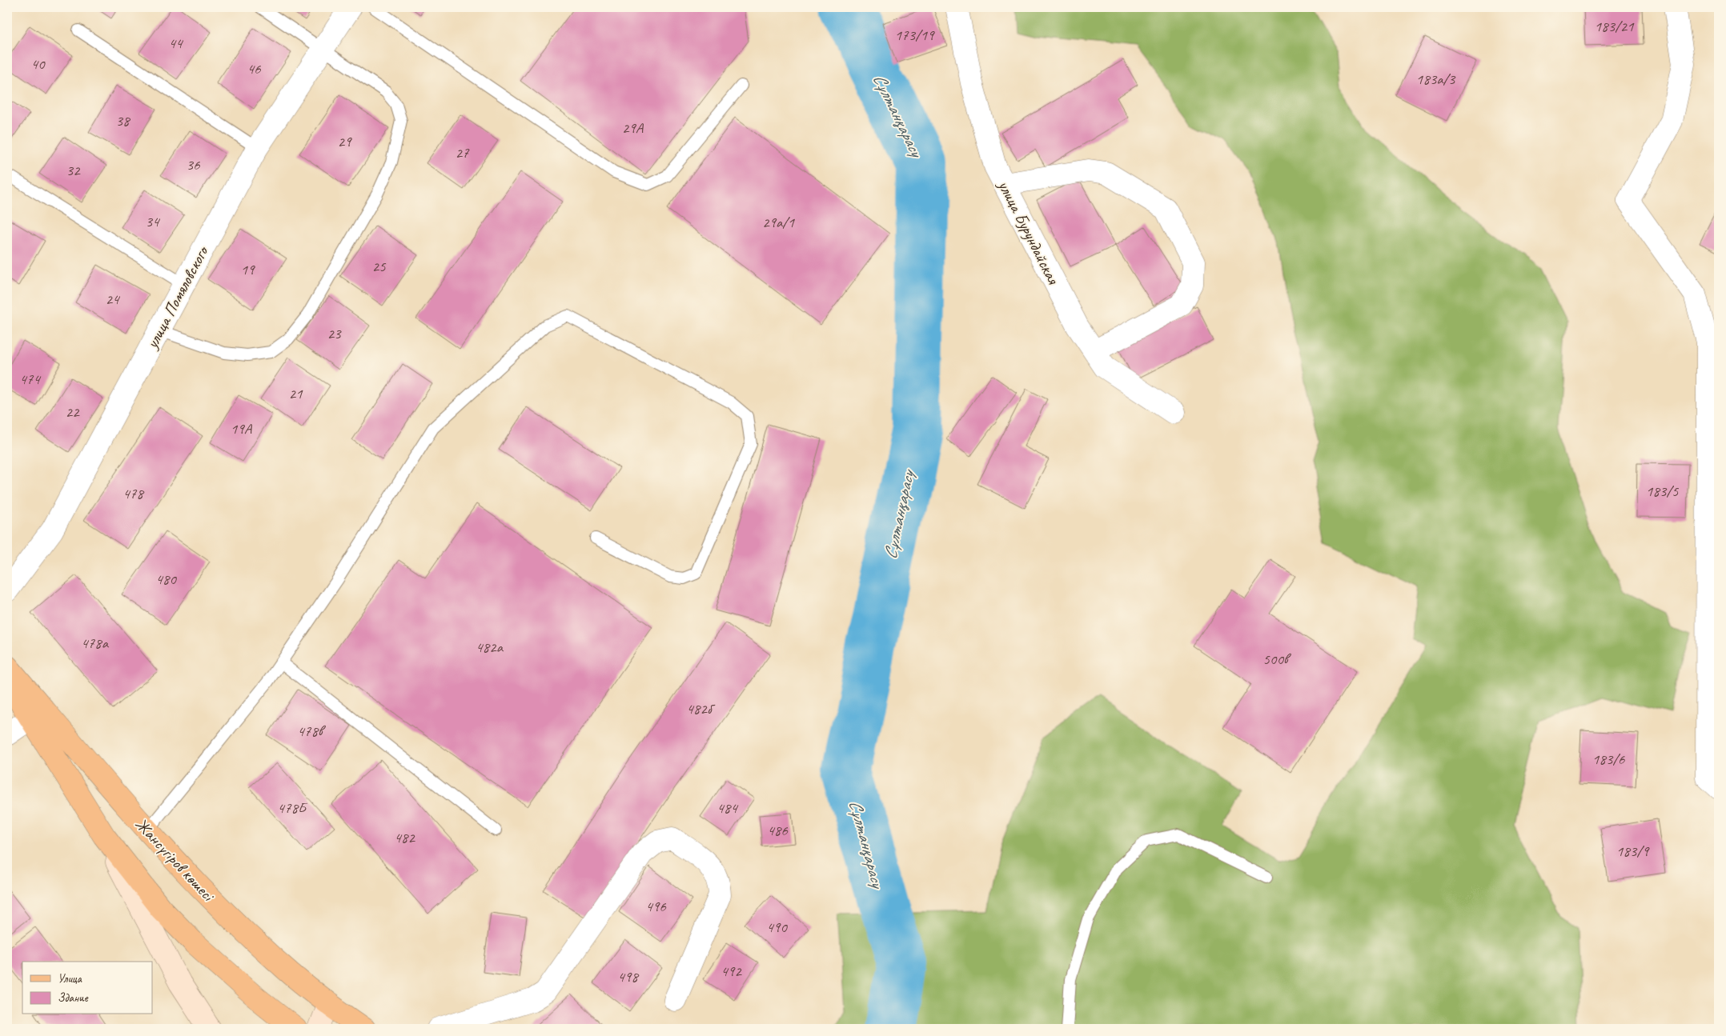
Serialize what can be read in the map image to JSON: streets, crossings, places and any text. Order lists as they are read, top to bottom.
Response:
{
  "streets": {
    "main road": ["Жансүгіров көшесі"],
    "street": ["улица Бурундайская", "улица Помяловского"]
  },
  "water": ["Сұлтанқарасу"],
  "house_numbers": [
    "183/21",
    "173/19",
    "44",
    "40",
    "46",
    "183а/3",
    "38",
    "29А",
    "29",
    "27",
    "36",
    "32",
    "34",
    "29а/1",
    "25",
    "19",
    "24",
    "23",
    "474",
    "21",
    "22",
    "19А",
    "183/5",
    "478",
    "480",
    "478а",
    "482а",
    "500в",
    "482б",
    "478в",
    "183/6",
    "478Б",
    "484",
    "486",
    "482",
    "183/9",
    "496",
    "490",
    "492",
    "498"
  ],
  "legend": ["Улица", "Здание"]
}
